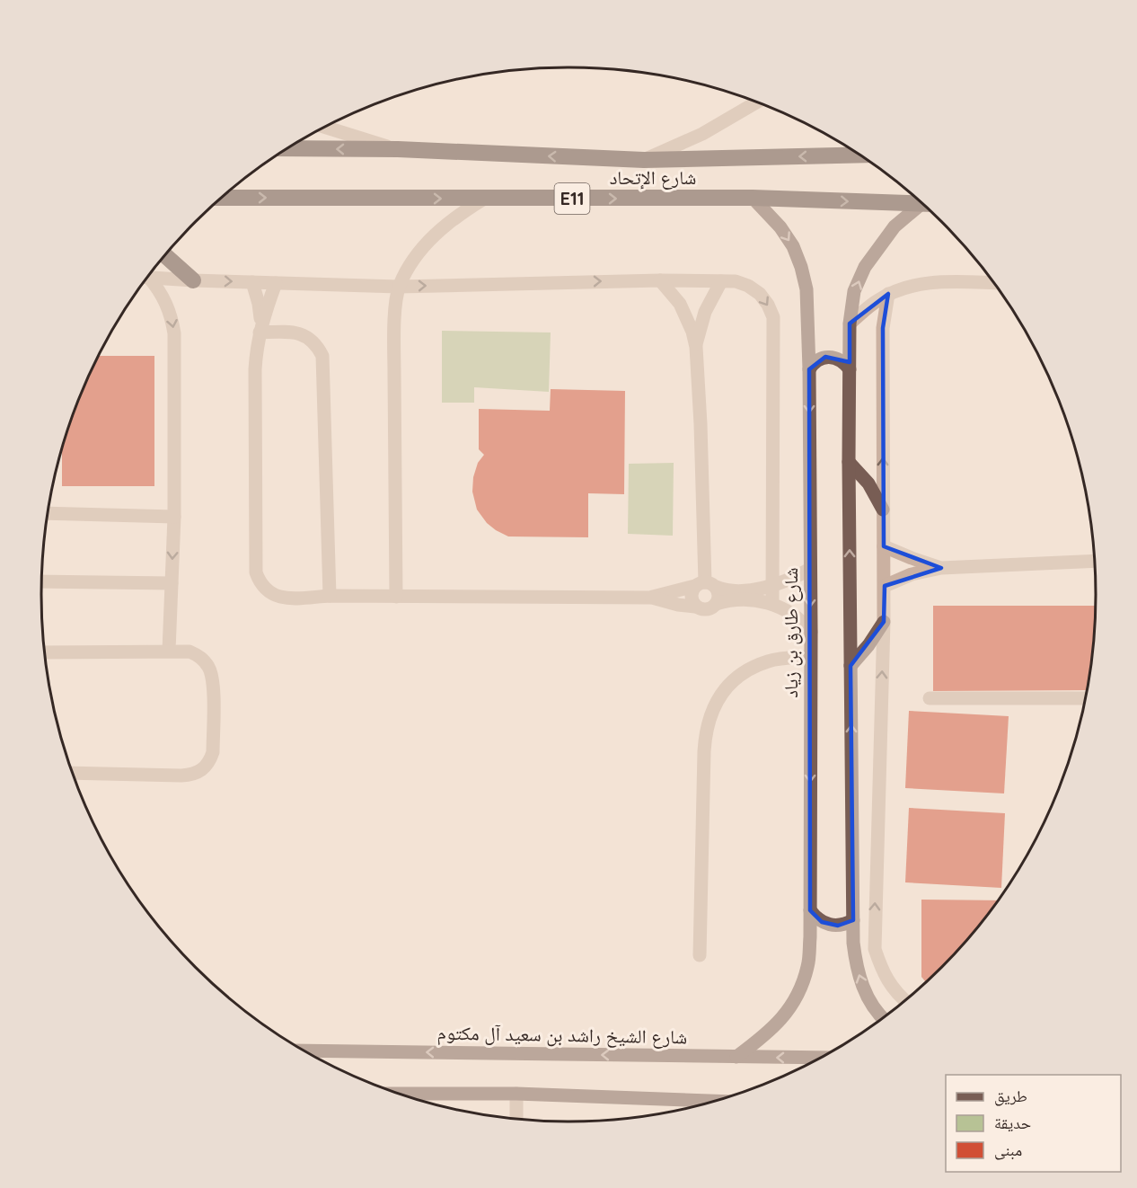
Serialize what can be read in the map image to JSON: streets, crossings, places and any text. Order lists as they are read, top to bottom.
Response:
{
  "streets": {
    "highway": ["شارع الإتحاد", "E11"],
    "main road": ["شارع طارق بن زياد", "شارع الشيخ راشد بن سعيد آل مكتوم"]
  },
  "crossings": [
    ["شارع الإتحاد", "شارع طارق بن زياد"],
    ["شارع طارق بن زياد", "شارع الشيخ راشد بن سعيد آل مكتوم"]
  ],
  "legend": ["طريق", "حديقة", "مبنى"]
}
